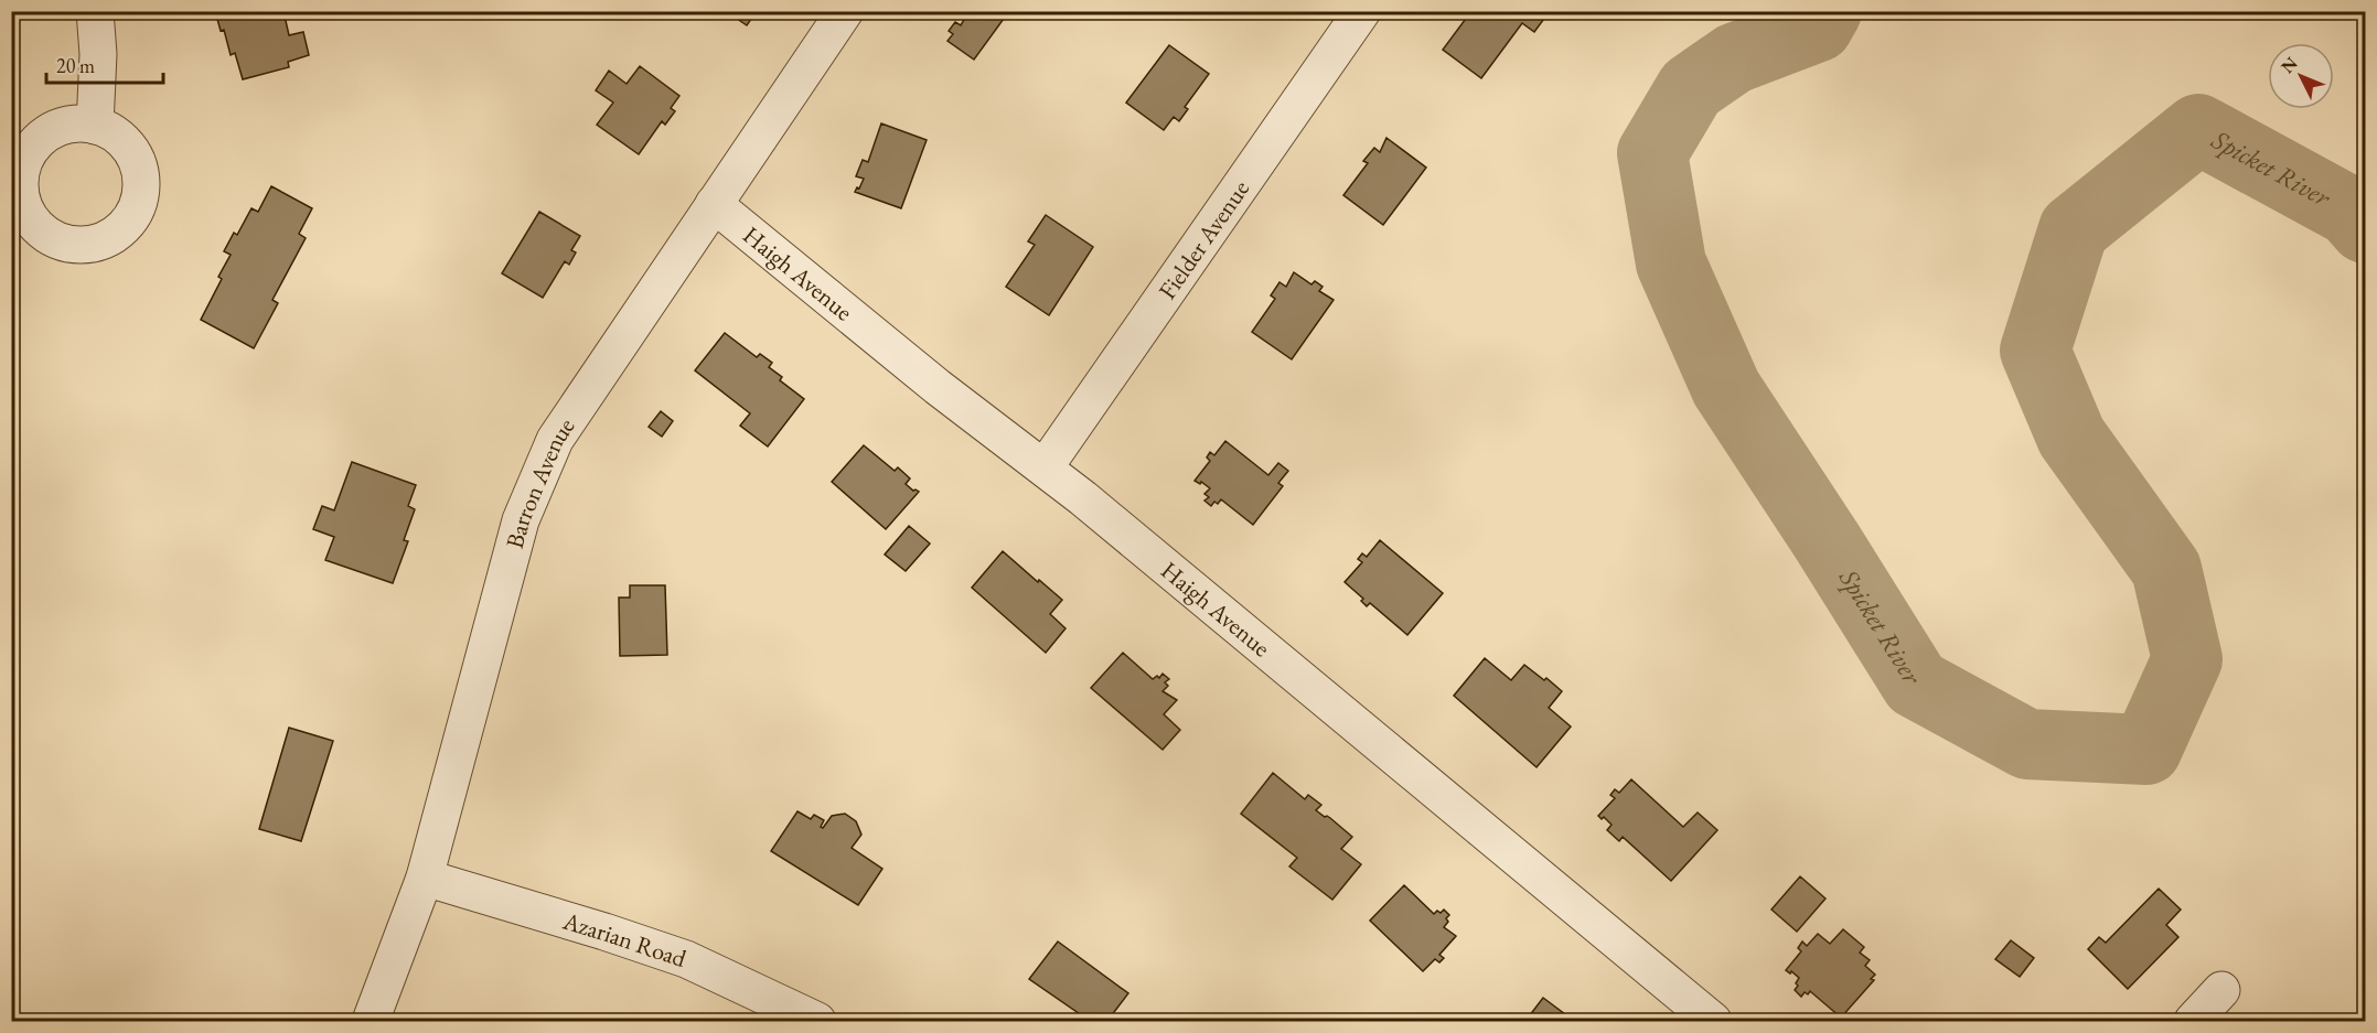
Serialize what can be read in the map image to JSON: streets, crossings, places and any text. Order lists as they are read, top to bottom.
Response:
{
  "streets": {
    "street": [
      "Fielder Avenue",
      "Haigh Avenue",
      "Barron Avenue",
      "Azarian Road"
    ]
  },
  "crossings": [
    ["Fielder Avenue", "Haigh Avenue"],
    ["Haigh Avenue", "Barron Avenue"],
    ["Barron Avenue", "Azarian Road"]
  ],
  "water": ["Spicket River"],
  "scale_bar": "20 m",
  "north": "top left"
}
